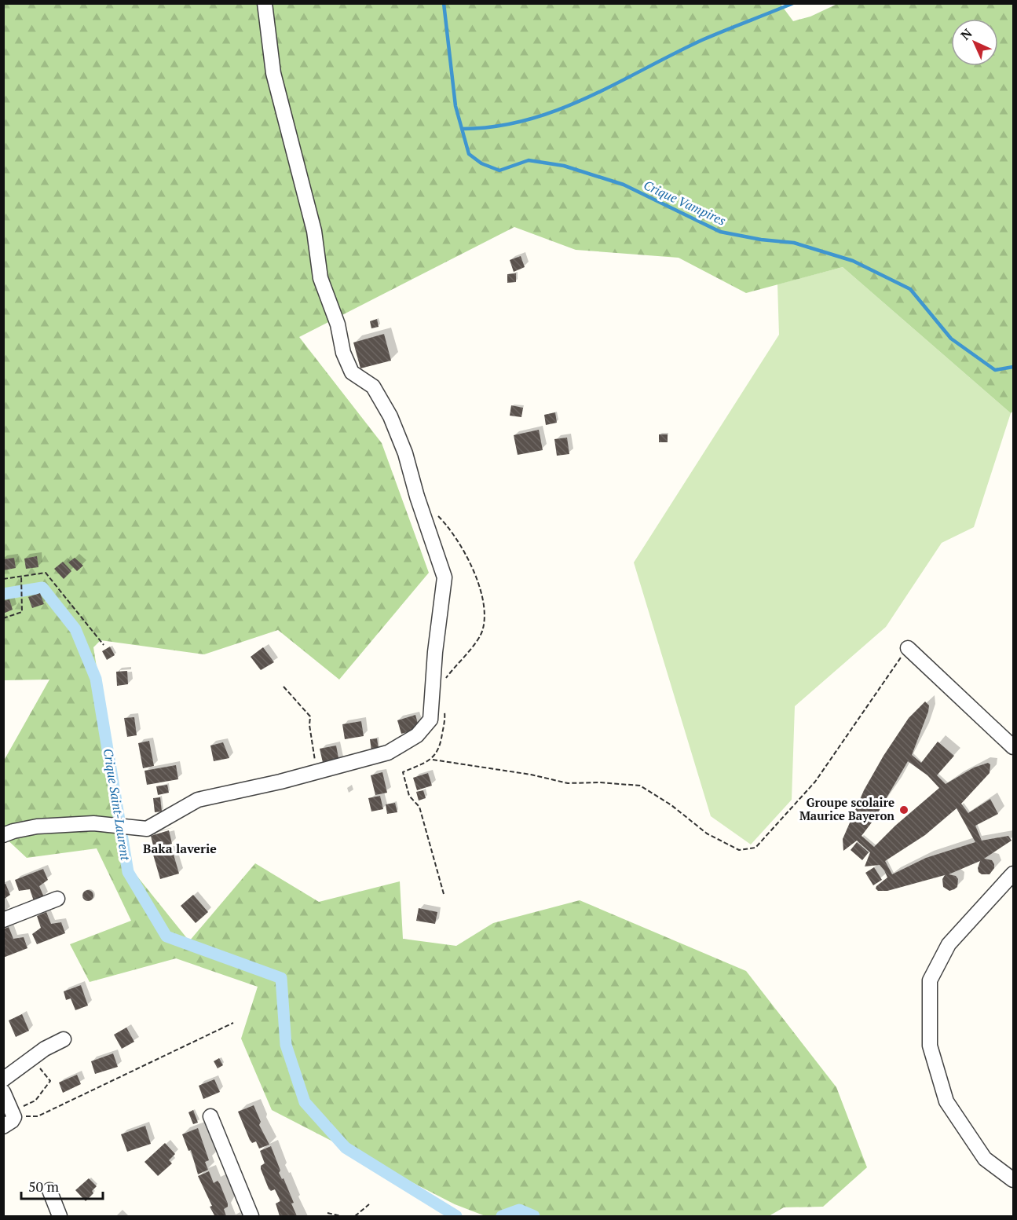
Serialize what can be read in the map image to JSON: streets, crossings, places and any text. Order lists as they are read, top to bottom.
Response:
{
  "districts": ["Baka laverie"],
  "water": ["Crique Vampires", "Crique Saint-Laurent"],
  "places": ["Groupe scolaire Maurice Bayeron"],
  "scale_bar": "50 m",
  "north": "top left"
}
